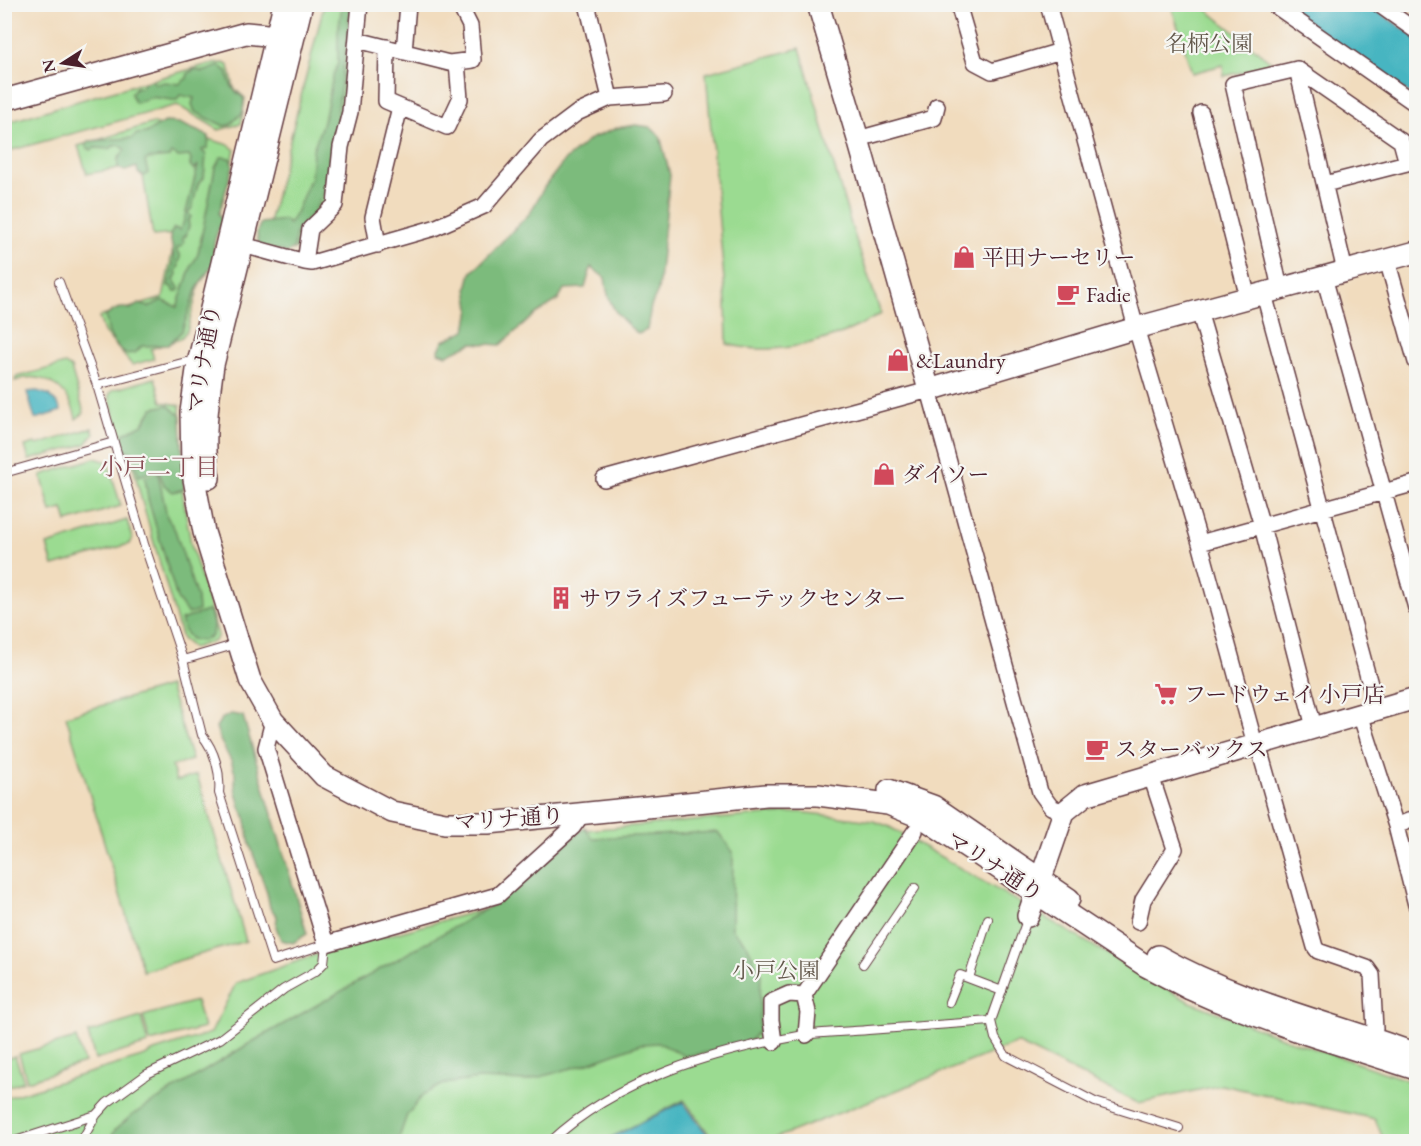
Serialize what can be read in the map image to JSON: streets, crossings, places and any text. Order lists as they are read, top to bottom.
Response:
{
  "streets": {
    "street": ["マリナ通り"]
  },
  "districts": ["小戸二丁目"],
  "parks": ["名柄公園", "小戸公園"],
  "places": {
    "shop": ["平田ナーセリー", "&Laundry", "ダイソー"],
    "cafe": ["Fadie", "スターバックス"],
    "building": ["サワライズフューテックセンター"],
    "supermarket": ["フードウェイ 小戸店"]
  },
  "north": "left"
}
